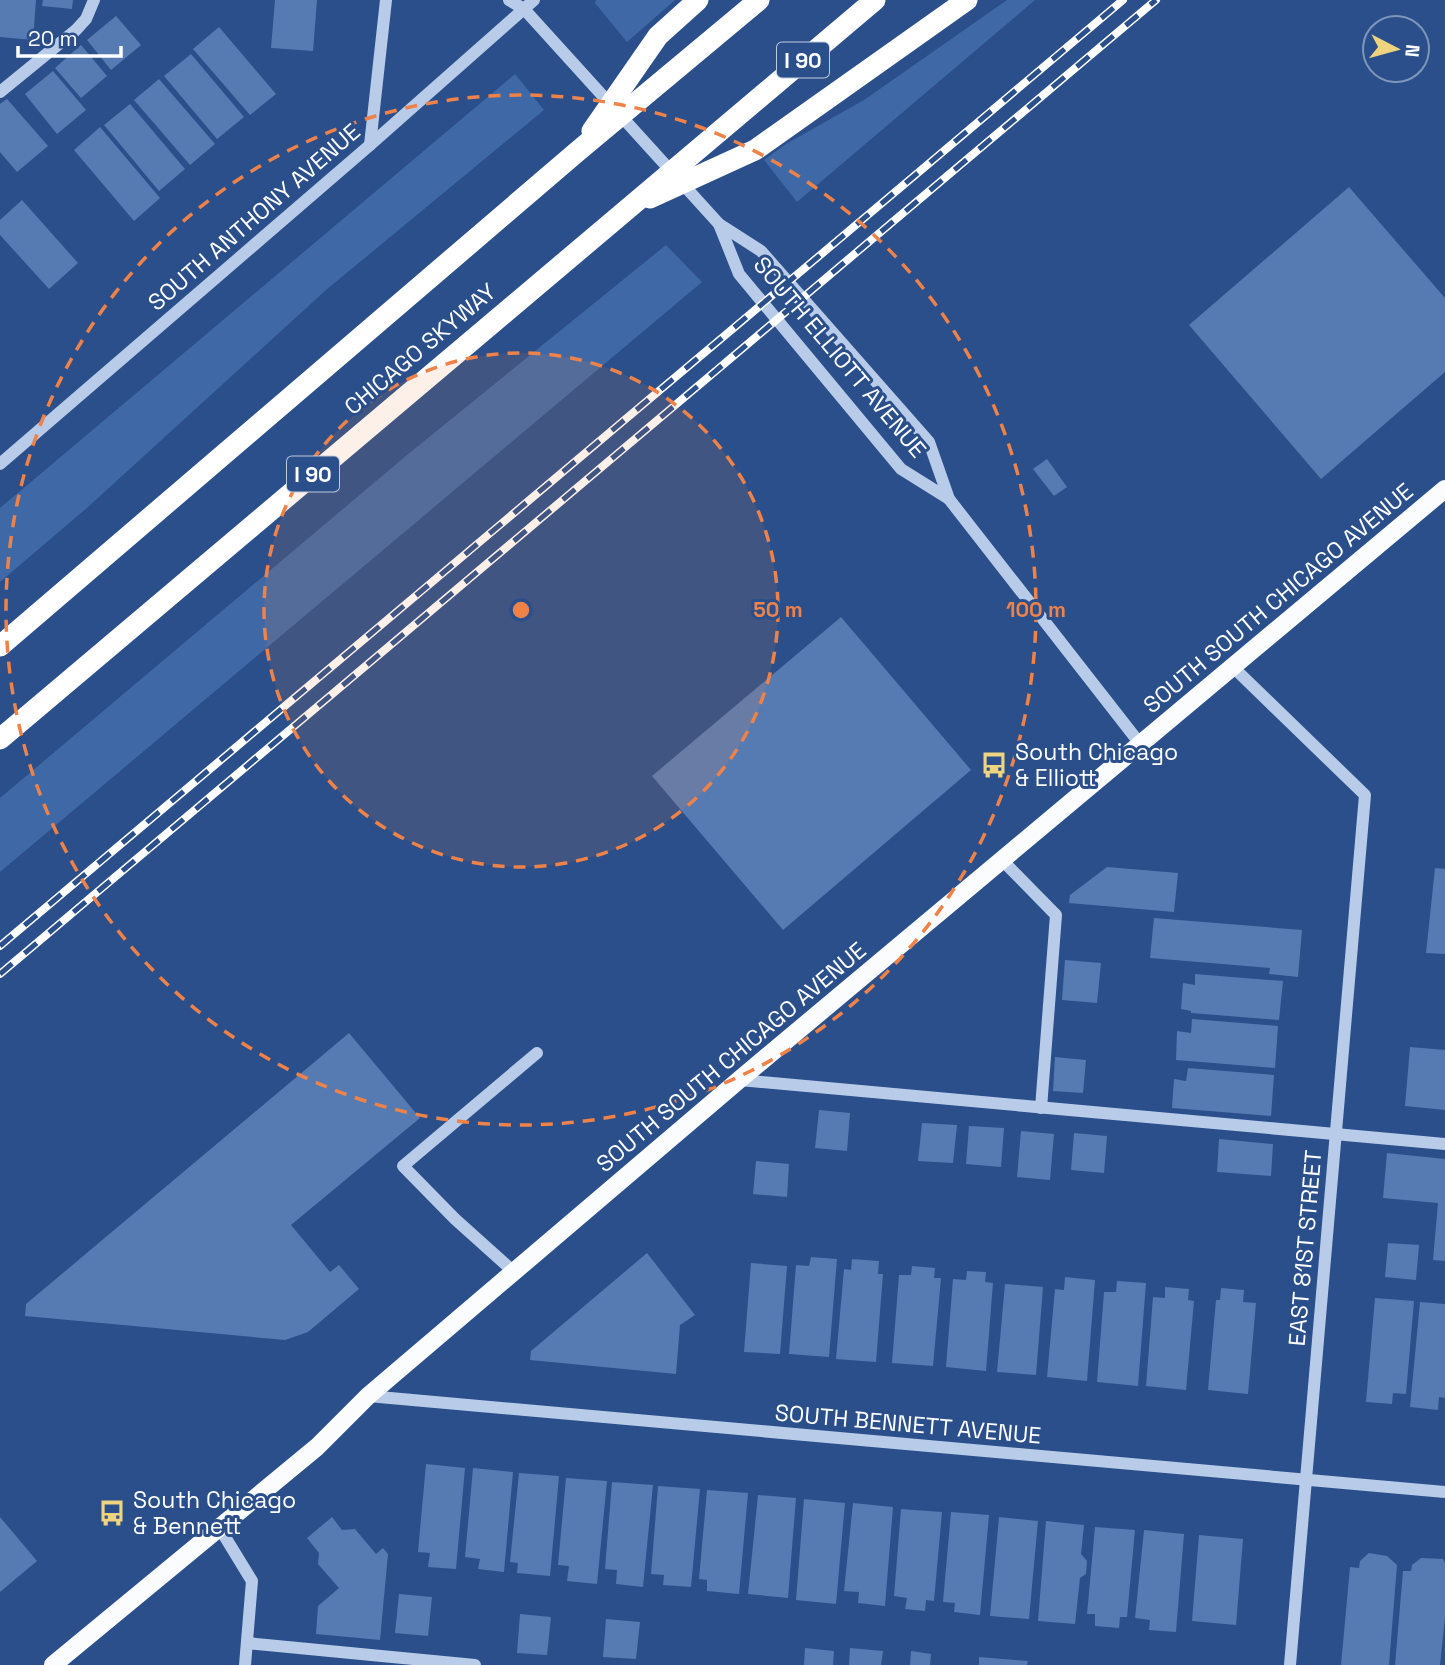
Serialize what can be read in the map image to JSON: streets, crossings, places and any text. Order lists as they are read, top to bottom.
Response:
{
  "streets": {
    "highway": ["I 90", "CHICAGO SKYWAY"],
    "main road": ["SOUTH SOUTH CHICAGO AVENUE"],
    "street": [
      "SOUTH ANTHONY AVENUE",
      "SOUTH ELLIOTT AVENUE",
      "EAST 81ST STREET",
      "SOUTH BENNETT AVENUE"
    ]
  },
  "crossings": [
    ["SOUTH ANTHONY AVENUE", "SOUTH ELLIOTT AVENUE"],
    ["SOUTH ELLIOTT AVENUE", "SOUTH SOUTH CHICAGO AVENUE"],
    ["SOUTH SOUTH CHICAGO AVENUE", "EAST 81ST STREET"],
    ["SOUTH SOUTH CHICAGO AVENUE", "SOUTH BENNETT AVENUE"],
    ["EAST 81ST STREET", "SOUTH BENNETT AVENUE"]
  ],
  "places": {
    "bus stop": ["South Chicago & Elliott", "South Chicago & Bennett"]
  },
  "scale_bar": "20 m",
  "north": "right",
  "rings": ["50 m", "100 m"]
}
